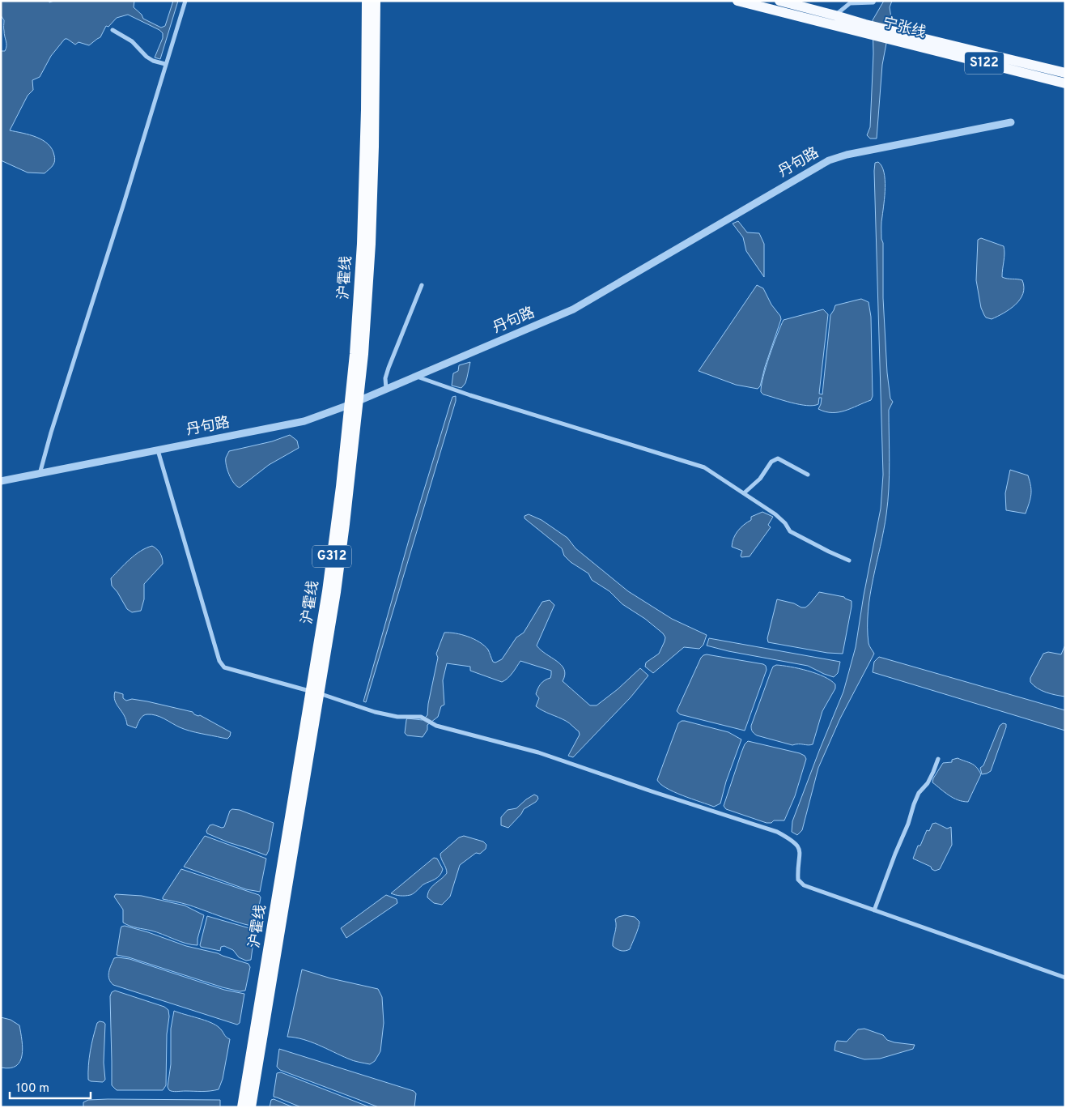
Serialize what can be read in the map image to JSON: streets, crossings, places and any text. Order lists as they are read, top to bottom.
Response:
{
  "streets": {
    "highway": ["沪霍线", "G312"],
    "main road": ["宁张线", "S122"],
    "street": ["丹句路"]
  },
  "crossings": [
    ["丹句路", "沪霍线"]
  ],
  "scale_bar": "100 m"
}
